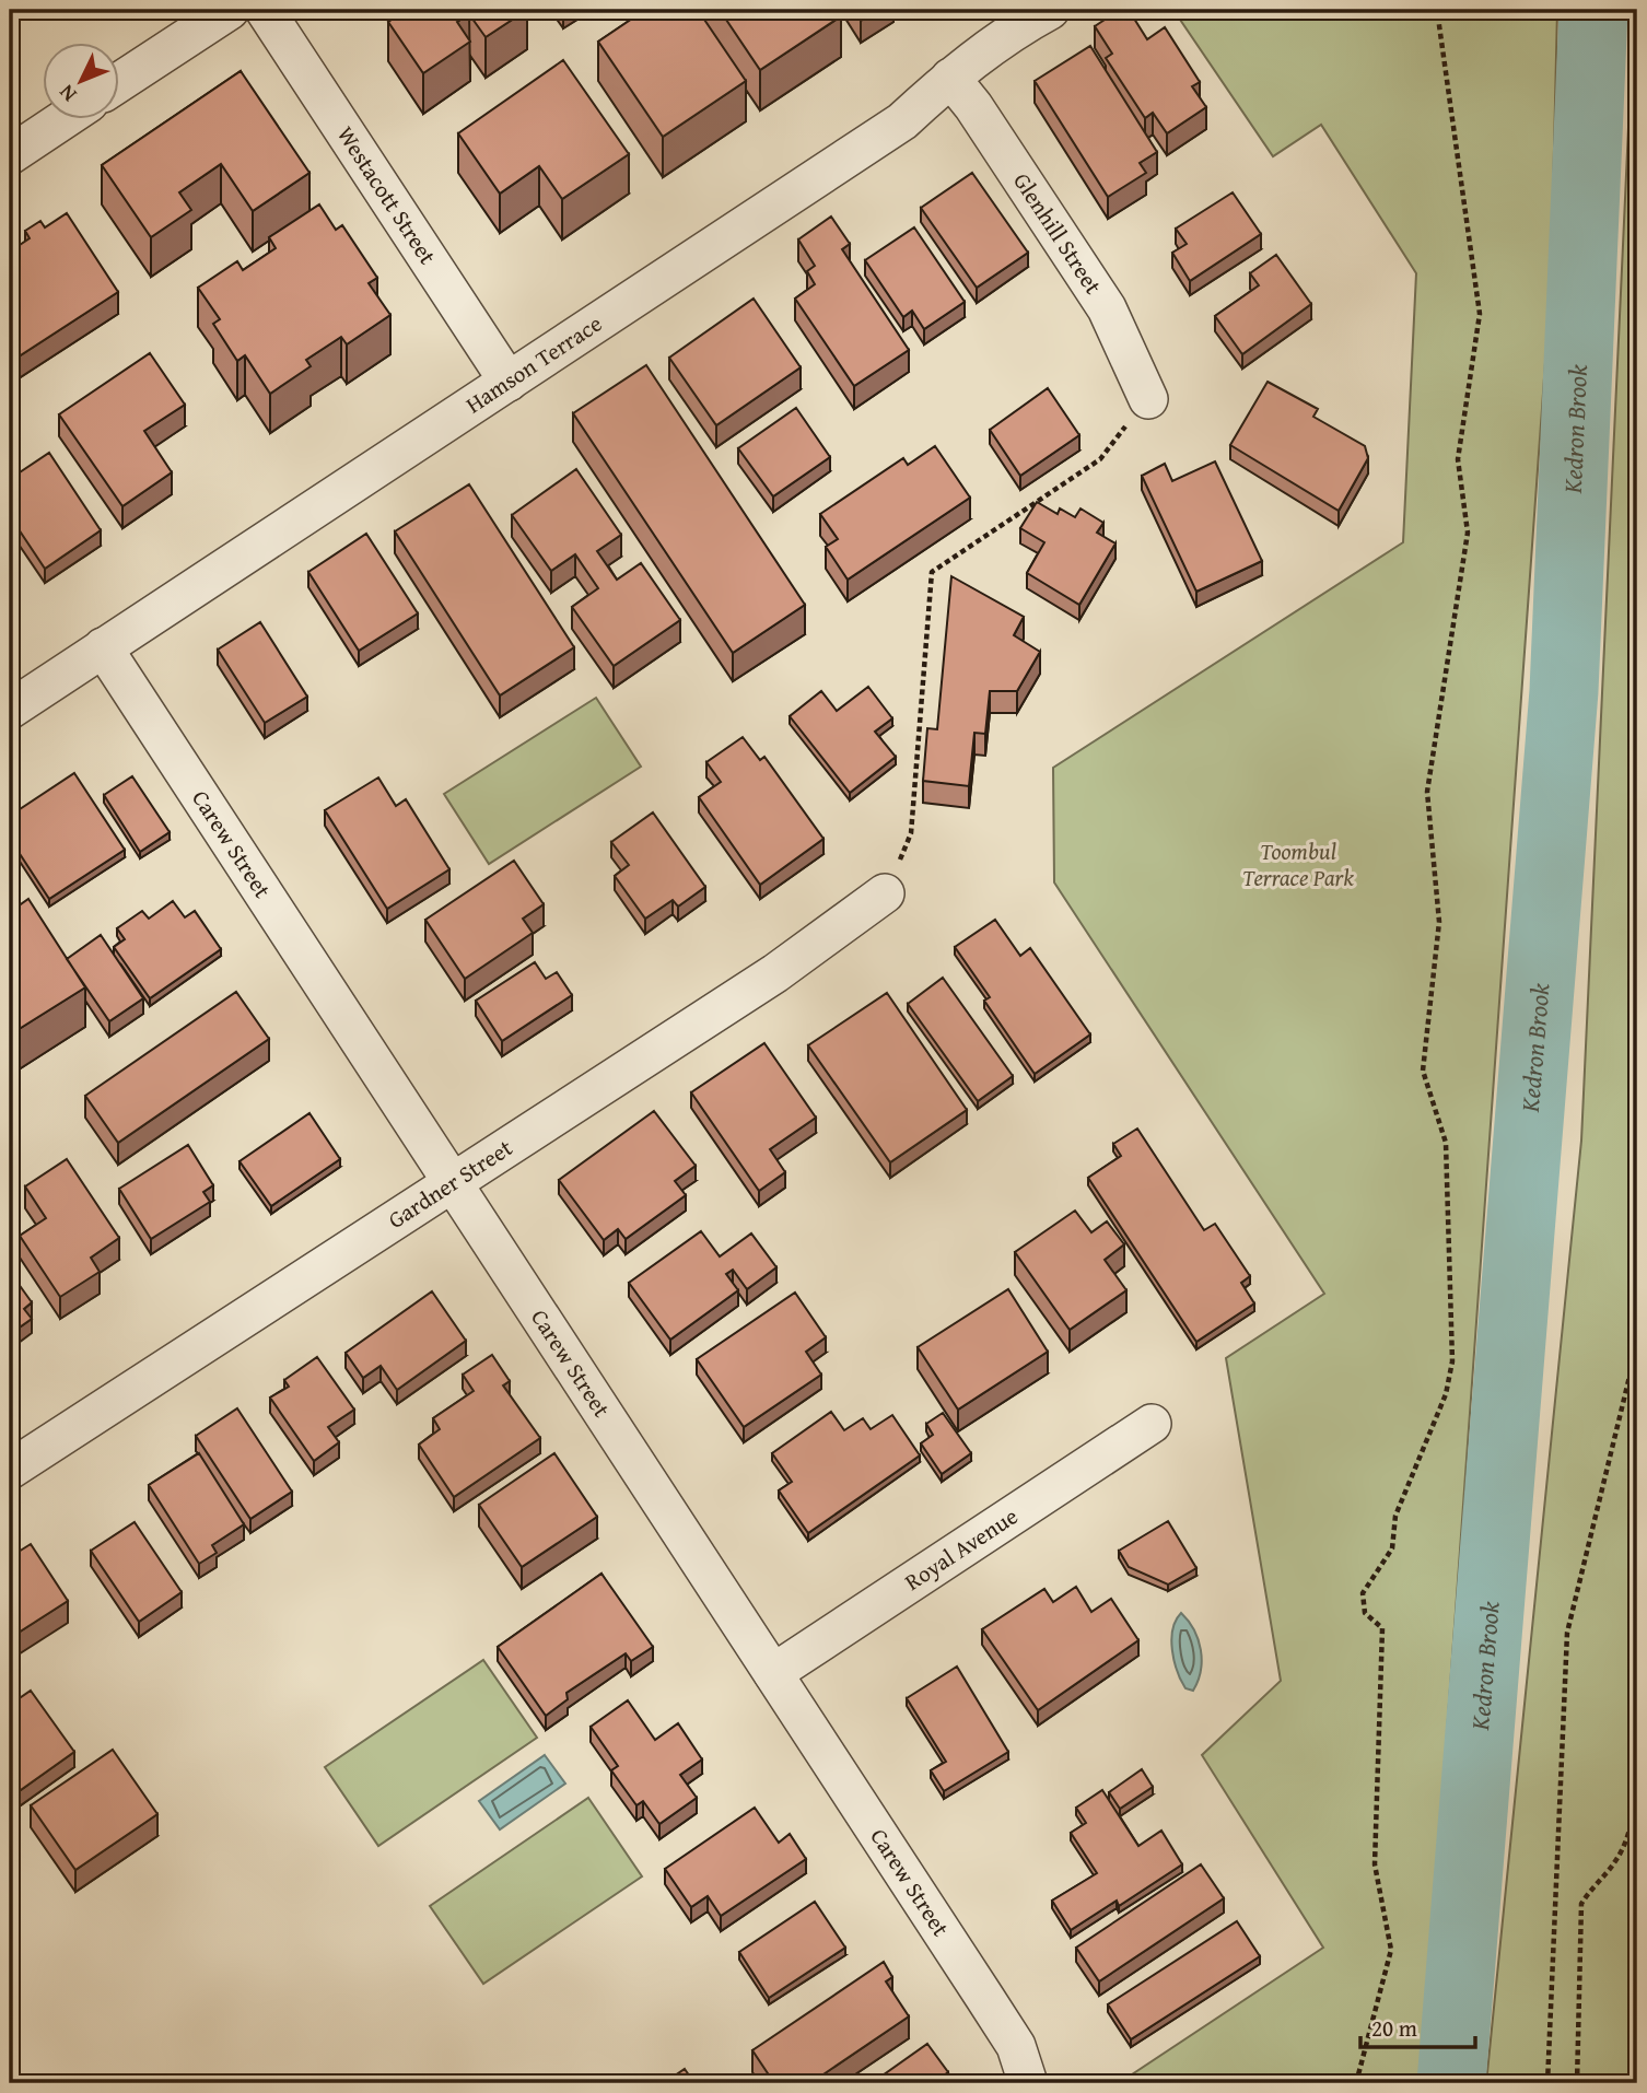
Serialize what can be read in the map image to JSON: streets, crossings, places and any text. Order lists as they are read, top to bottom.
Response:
{
  "streets": {
    "street": [
      "Westacott Street",
      "Glenhill Street",
      "Hamson Terrace",
      "Carew Street",
      "Gardner Street",
      "Royal Avenue"
    ]
  },
  "crossings": [
    ["Westacott Street", "Hamson Terrace"],
    ["Glenhill Street", "Hamson Terrace"],
    ["Hamson Terrace", "Carew Street"],
    ["Carew Street", "Gardner Street"],
    ["Carew Street", "Royal Avenue"]
  ],
  "water": ["Kedron Brook"],
  "parks": ["Toombul Terrace Park"],
  "scale_bar": "20 m",
  "north": "bottom left"
}
